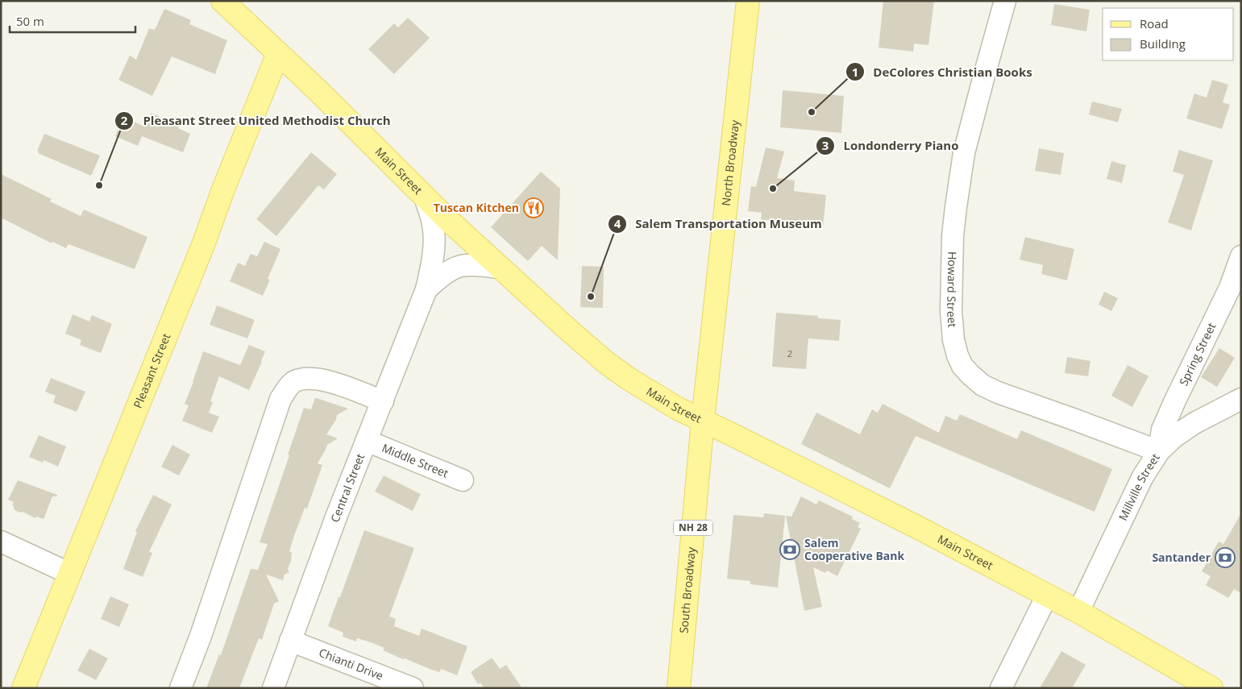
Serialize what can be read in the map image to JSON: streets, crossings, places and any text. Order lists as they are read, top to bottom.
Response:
{
  "streets": {
    "main road": [
      "North Broadway",
      "Main Street",
      "Pleasant Street",
      "NH 28",
      "South Broadway"
    ],
    "street": [
      "Howard Street",
      "Spring Street",
      "Middle Street",
      "Millville Street",
      "Central Street",
      "Chianti Drive"
    ]
  },
  "crossings": [
    ["North Broadway", "Main Street"],
    ["North Broadway", "South Broadway"],
    ["Main Street", "Pleasant Street"],
    ["Main Street", "Millville Street"],
    ["Main Street", "Central Street"],
    ["Main Street", "South Broadway"],
    ["Howard Street", "Spring Street"],
    ["Howard Street", "Millville Street"],
    ["Spring Street", "Millville Street"],
    ["Middle Street", "Central Street"],
    ["Central Street", "Chianti Drive"]
  ],
  "places": {
    "other": [
      "DeColores Christian Books",
      "Pleasant Street United Methodist Church",
      "Londonderry Piano",
      "Salem Transportation Museum"
    ],
    "restaurant": ["Tuscan Kitchen"],
    "bank": ["Salem Cooperative Bank", "Santander"]
  },
  "house_numbers": ["2"],
  "legend": ["Road", "Building"],
  "scale_bar": "50 m"
}
